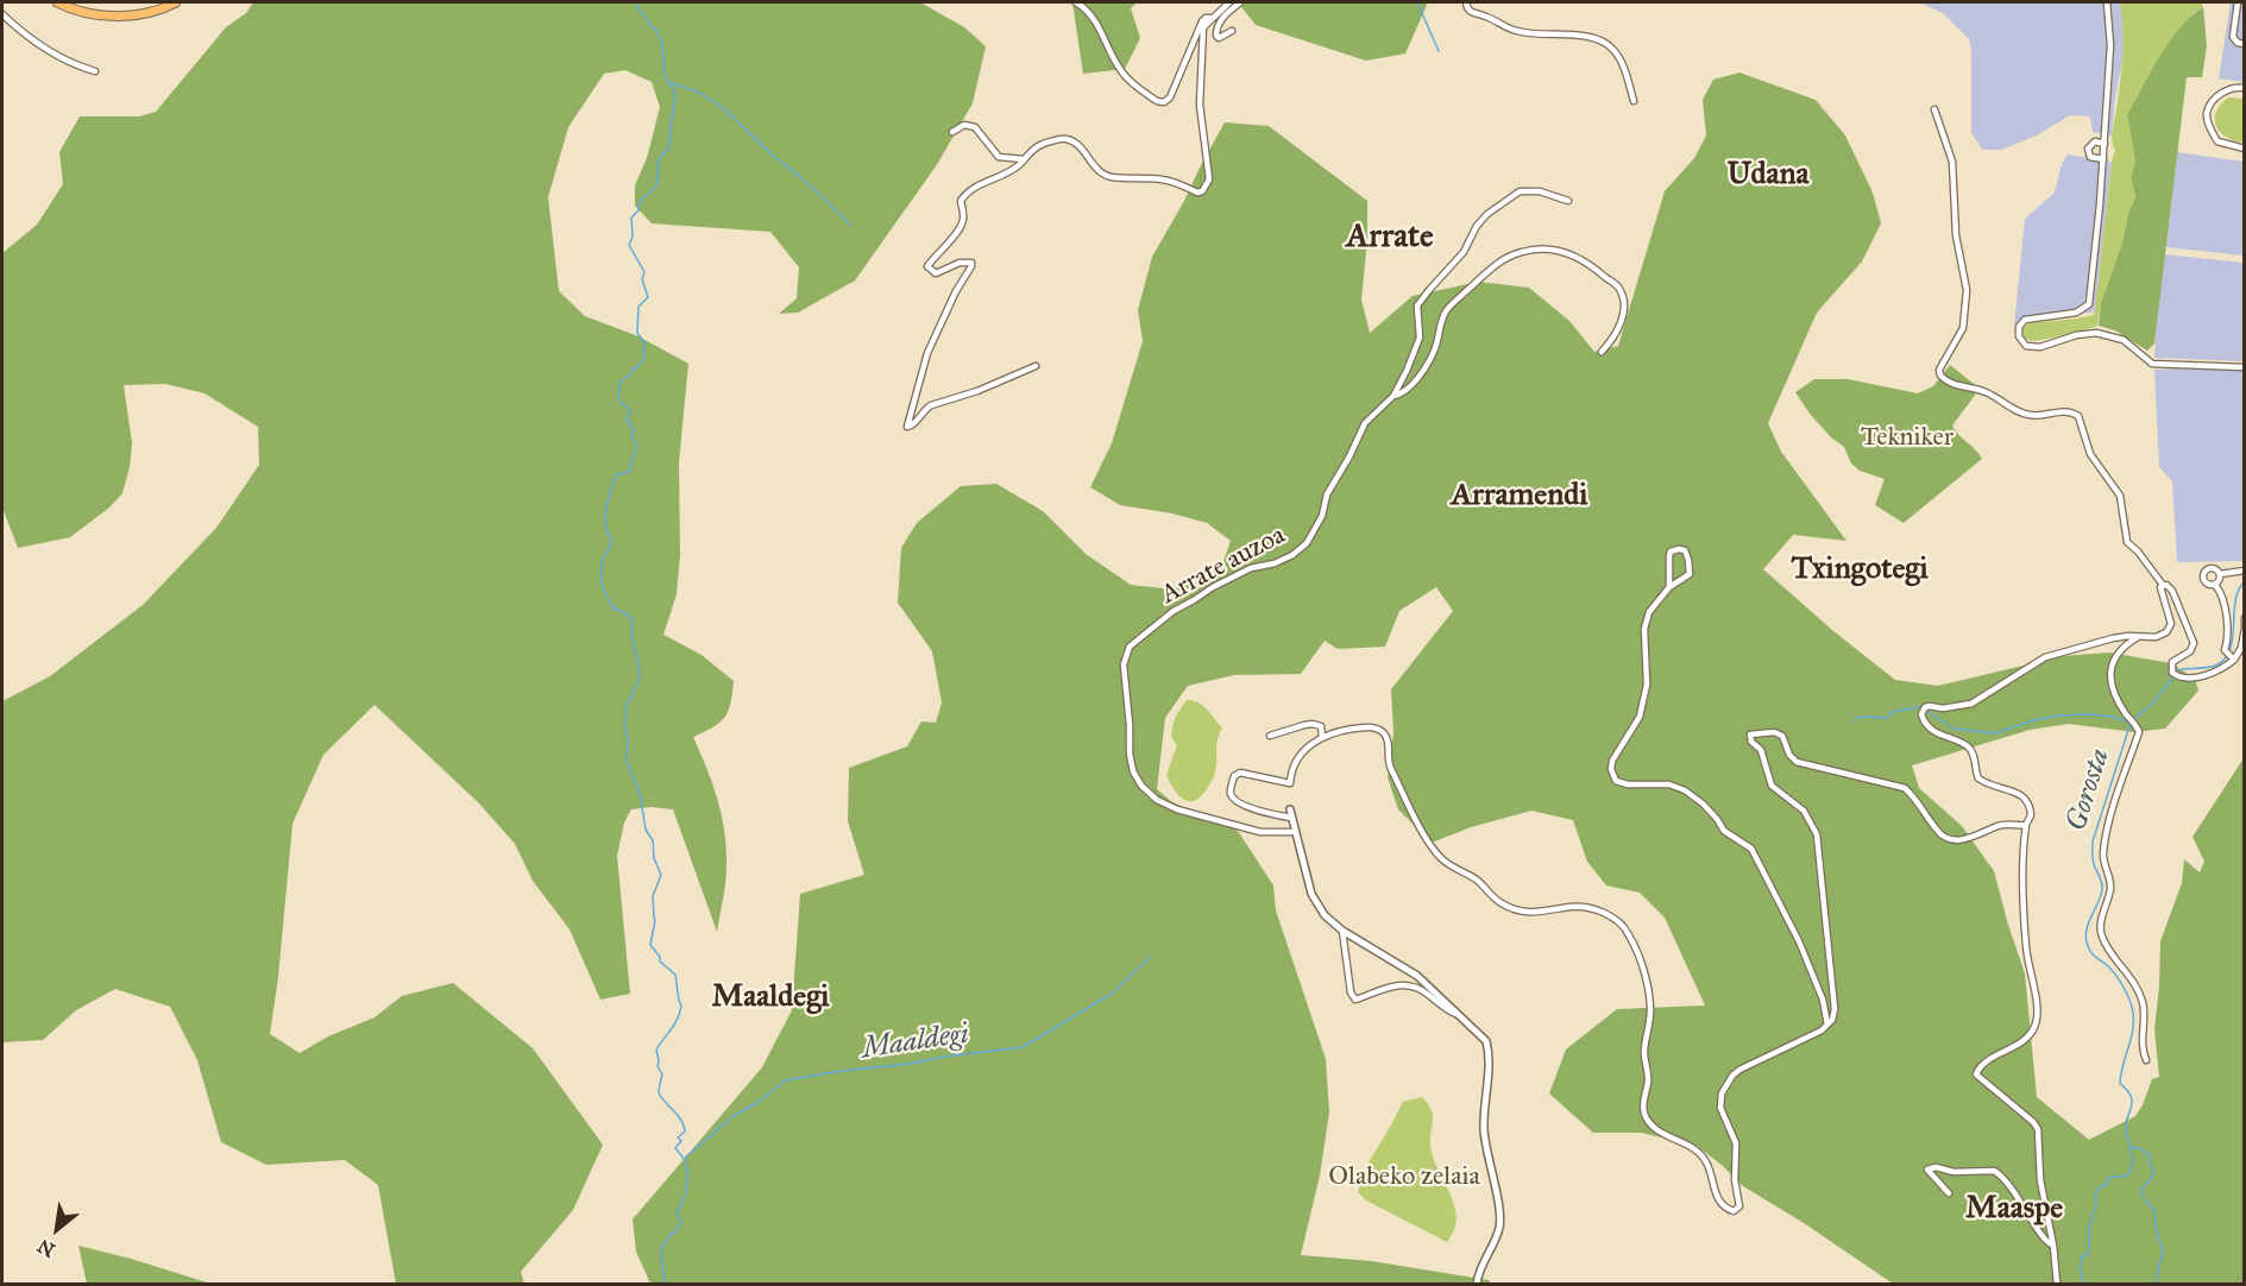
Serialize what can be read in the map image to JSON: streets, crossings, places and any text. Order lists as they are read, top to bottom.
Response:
{
  "streets": {
    "street": ["Arrate auzoa"]
  },
  "districts": [
    "Udana",
    "Arrate",
    "Arramendi",
    "Txingotegi",
    "Maaldegi",
    "Maaspe"
  ],
  "water": ["Gorosta", "Maaldegi"],
  "parks": ["Tekniker", "Olabeko zelaia"],
  "north": "bottom left"
}
